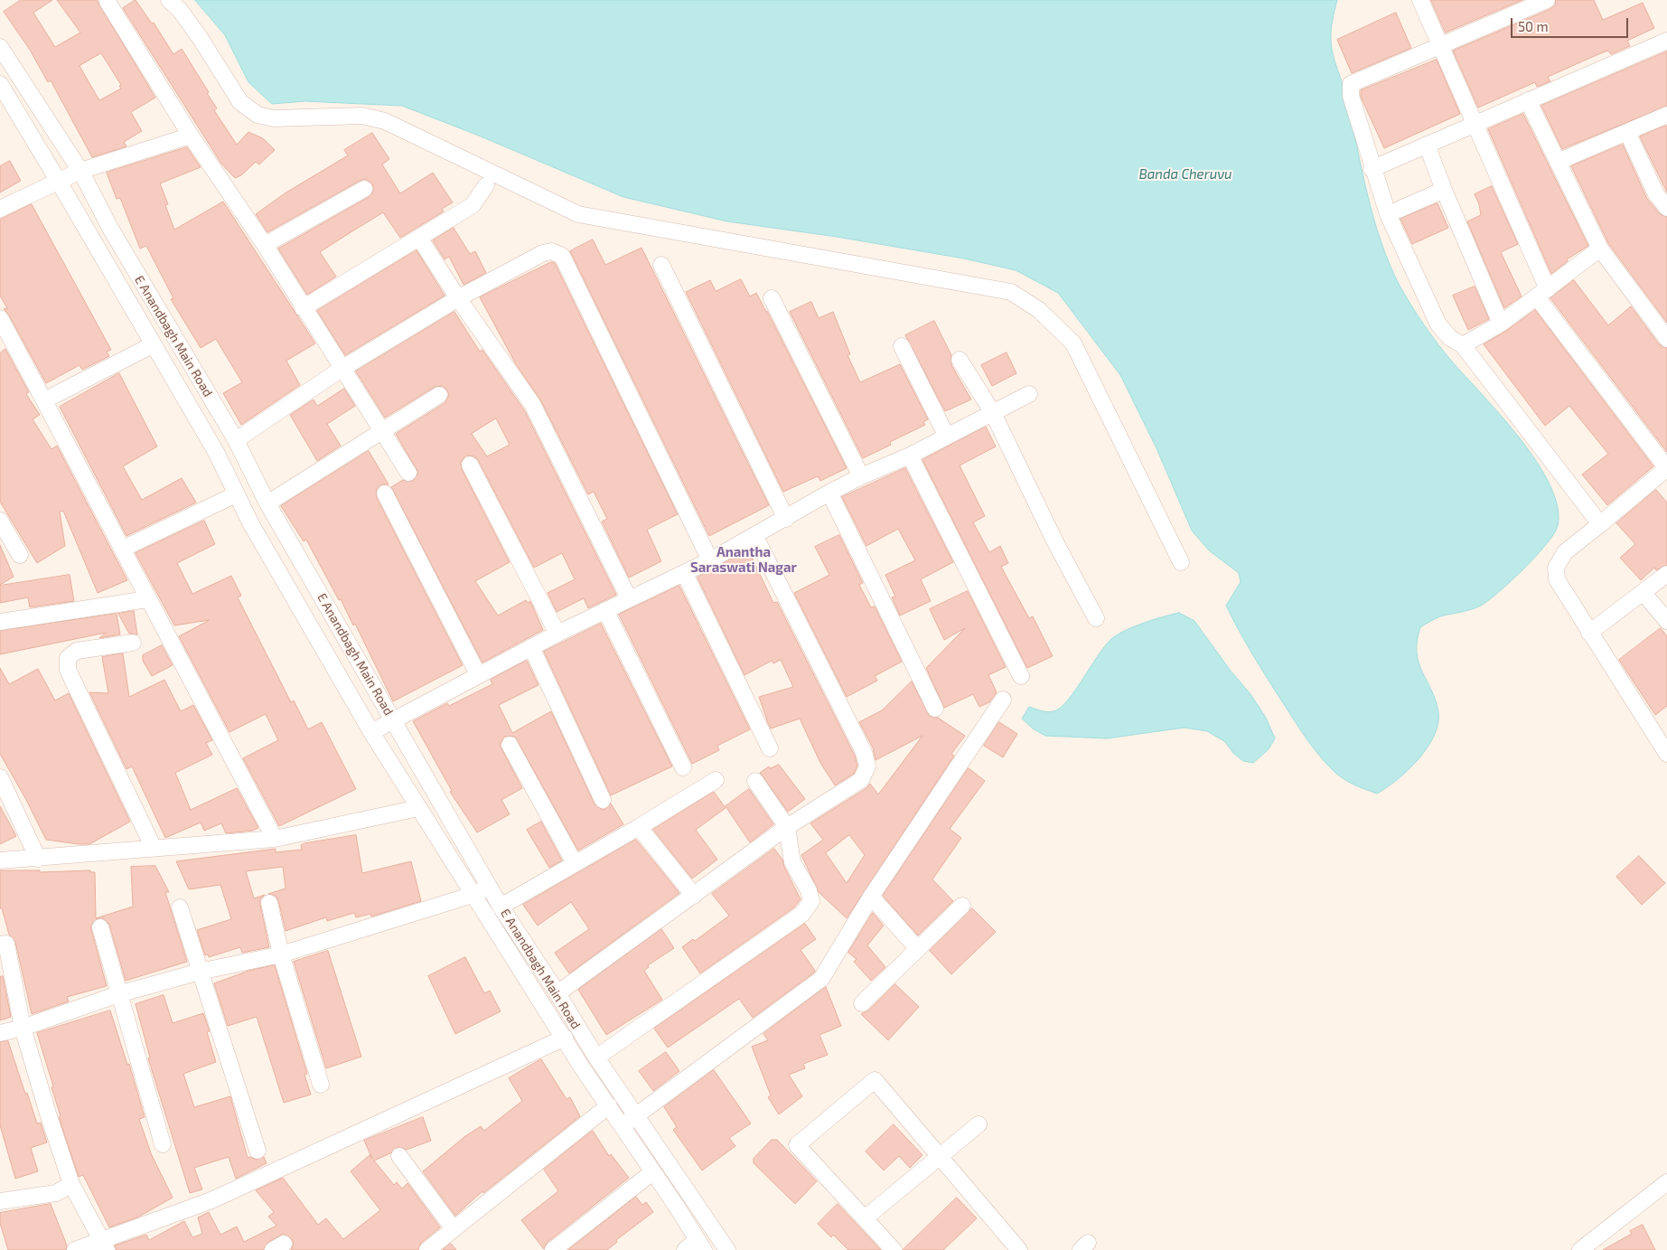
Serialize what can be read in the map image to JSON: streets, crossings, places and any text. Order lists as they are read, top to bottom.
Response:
{
  "streets": {
    "street": ["E Anandbagh Main Road"]
  },
  "districts": ["Anantha Saraswati Nagar"],
  "water": ["Banda Cheruvu"],
  "scale_bar": "50 m"
}
